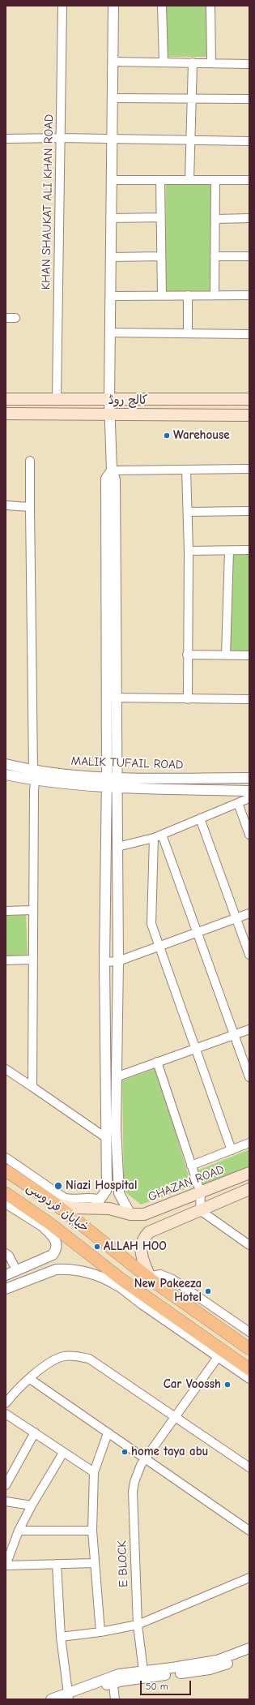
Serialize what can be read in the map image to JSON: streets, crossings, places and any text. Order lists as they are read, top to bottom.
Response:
{
  "streets": {
    "main road": ["کالج روڈ", "GHAZAN ROAD", "خیابان فردوسی"],
    "street": ["KHAN SHAUKAT ALI KHAN ROAD", "MALIK TUFAIL ROAD", "E BLOCK"]
  },
  "crossings": [
    ["KHAN SHAUKAT ALI KHAN ROAD", "کالج روڈ"],
    ["GHAZAN ROAD", "خیابان فردوسی"]
  ],
  "places": [
    "Warehouse",
    "Niazi Hospital",
    "ALLAH HOO",
    "New Pakeeza Hotel",
    "Car Voossh",
    "home taya abu"
  ],
  "scale_bar": "50 m"
}
